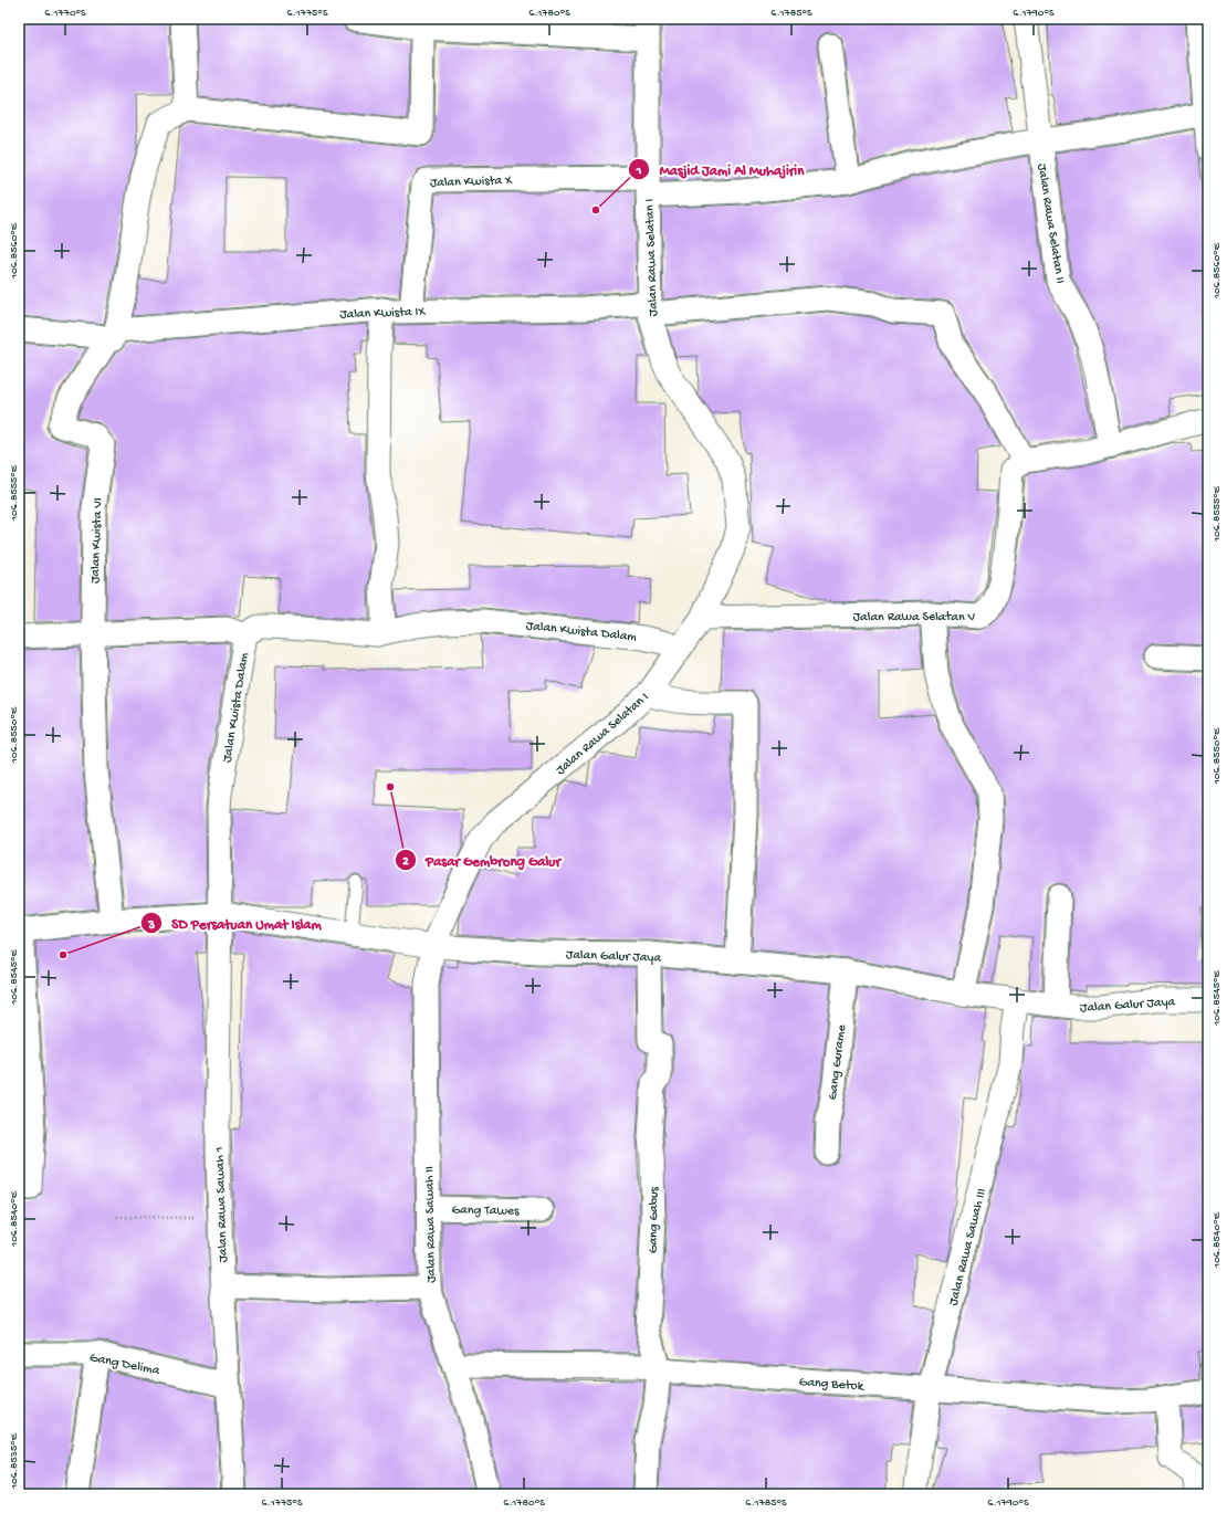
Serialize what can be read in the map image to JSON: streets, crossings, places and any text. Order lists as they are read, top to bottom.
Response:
{
  "streets": {
    "street": [
      "Jalan Kwista X",
      "Jalan Rawa Selatan II",
      "Jalan Rawa Selatan I",
      "Jalan Kwista IX",
      "Jalan Kwista VI",
      "Jalan Rawa Selatan V",
      "Jalan Kwista Dalam",
      "Jalan Galur Jaya",
      "Gang Gurame",
      "Jalan Rawa Sawah 1",
      "Gang Tawes",
      "Gang Gabus",
      "Jalan Rawa Sawah II",
      "Jalan Rawa Sawah III",
      "Gang Delima",
      "Gang Betok"
    ]
  },
  "crossings": [
    ["Jalan Kwista X", "Jalan Rawa Selatan I"],
    ["Jalan Kwista X", "Jalan Kwista IX"],
    ["Jalan Rawa Selatan I", "Jalan Kwista IX"],
    ["Jalan Rawa Selatan I", "Jalan Rawa Selatan V"],
    ["Jalan Rawa Selatan I", "Jalan Kwista Dalam"],
    ["Jalan Rawa Selatan I", "Jalan Galur Jaya"],
    ["Jalan Rawa Selatan I", "Jalan Rawa Sawah II"],
    ["Jalan Kwista IX", "Jalan Kwista VI"],
    ["Jalan Kwista IX", "Jalan Rawa Selatan V"],
    ["Jalan Kwista VI", "Jalan Galur Jaya"],
    ["Jalan Kwista Dalam", "Jalan Galur Jaya"],
    ["Jalan Kwista Dalam", "Jalan Rawa Sawah 1"],
    ["Jalan Galur Jaya", "Gang Gurame"],
    ["Jalan Galur Jaya", "Jalan Rawa Sawah 1"],
    ["Jalan Galur Jaya", "Gang Gabus"],
    ["Jalan Galur Jaya", "Jalan Rawa Sawah II"],
    ["Jalan Galur Jaya", "Jalan Rawa Sawah III"],
    ["Jalan Rawa Sawah 1", "Gang Delima"],
    ["Gang Tawes", "Jalan Rawa Sawah II"],
    ["Gang Gabus", "Gang Betok"],
    ["Jalan Rawa Sawah II", "Gang Betok"],
    ["Jalan Rawa Sawah III", "Gang Betok"]
  ],
  "places": ["Masjid Jami Al Muhajirin", "Pasar Gembrong Galur", "SD Persatuan Umat Islam"],
  "coordinates": [
    "6.1770°S",
    "6.1775°S",
    "6.1780°S",
    "6.1785°S",
    "6.1790°S",
    "106.8560°E",
    "106.8555°E",
    "106.8550°E",
    "106.8545°E",
    "106.8540°E",
    "106.8535°E"
  ]
}
